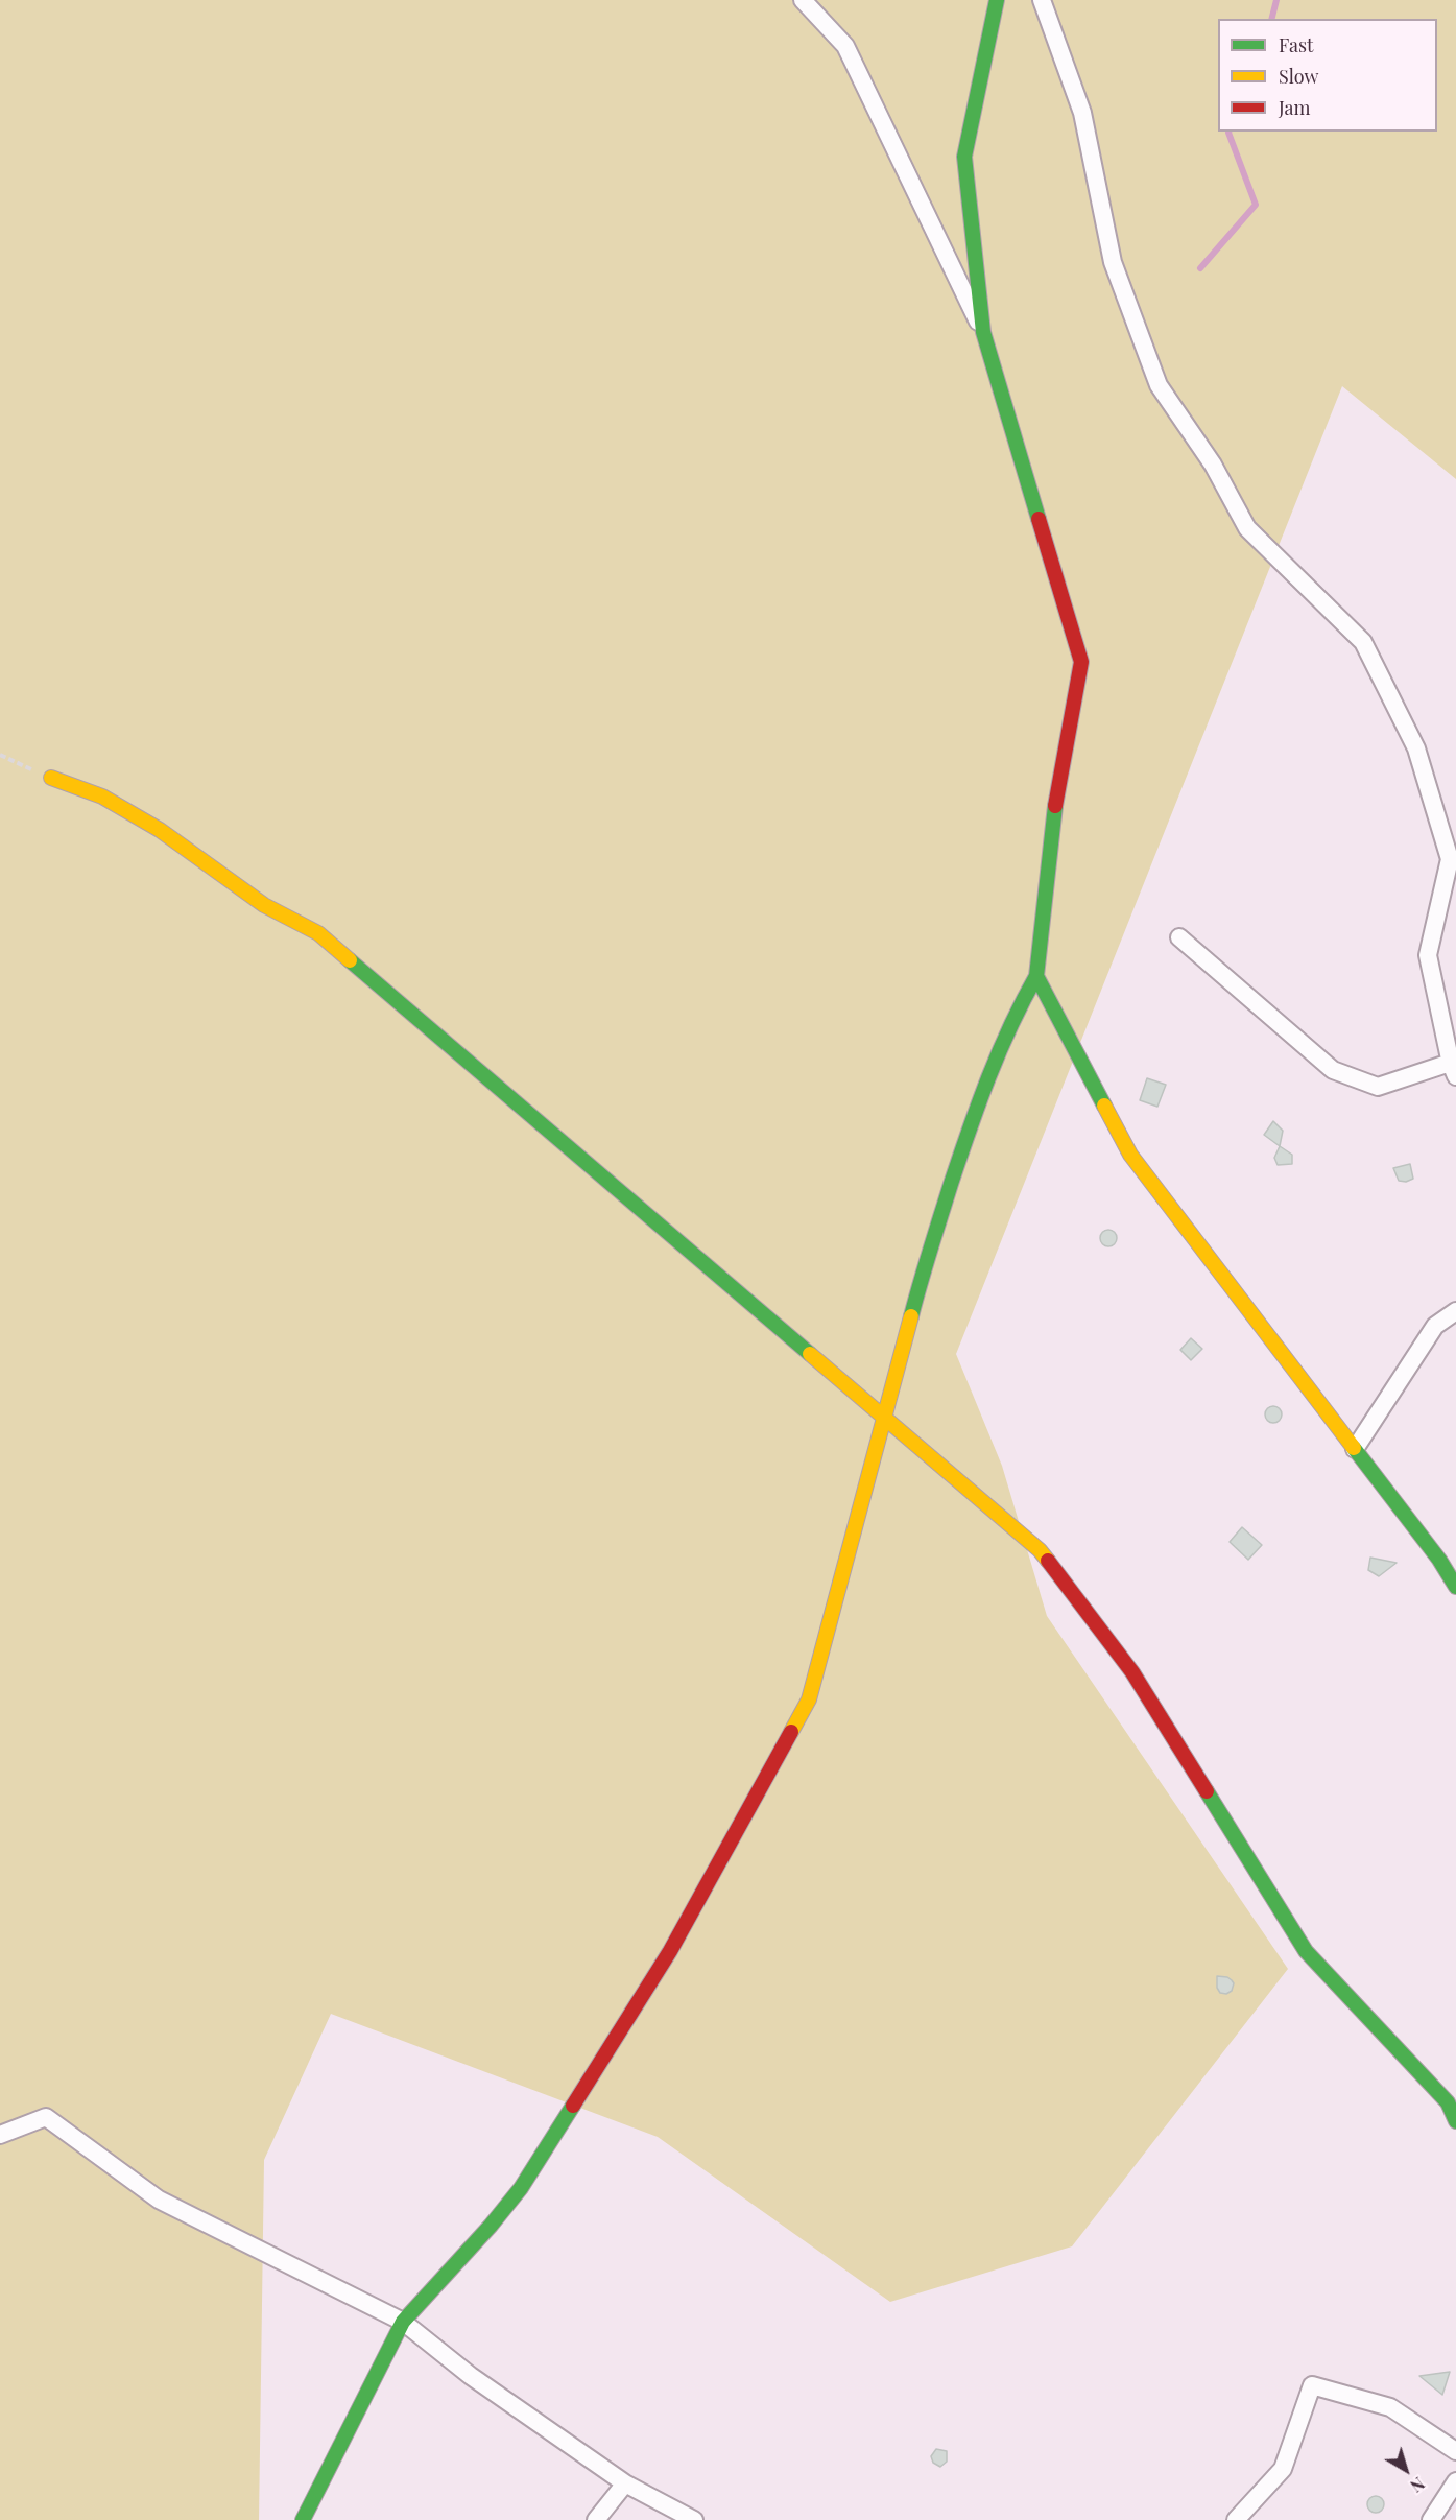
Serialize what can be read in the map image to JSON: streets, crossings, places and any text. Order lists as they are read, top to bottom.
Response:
{
  "legend": ["Fast", "Slow", "Jam"],
  "north": "bottom right"
}
